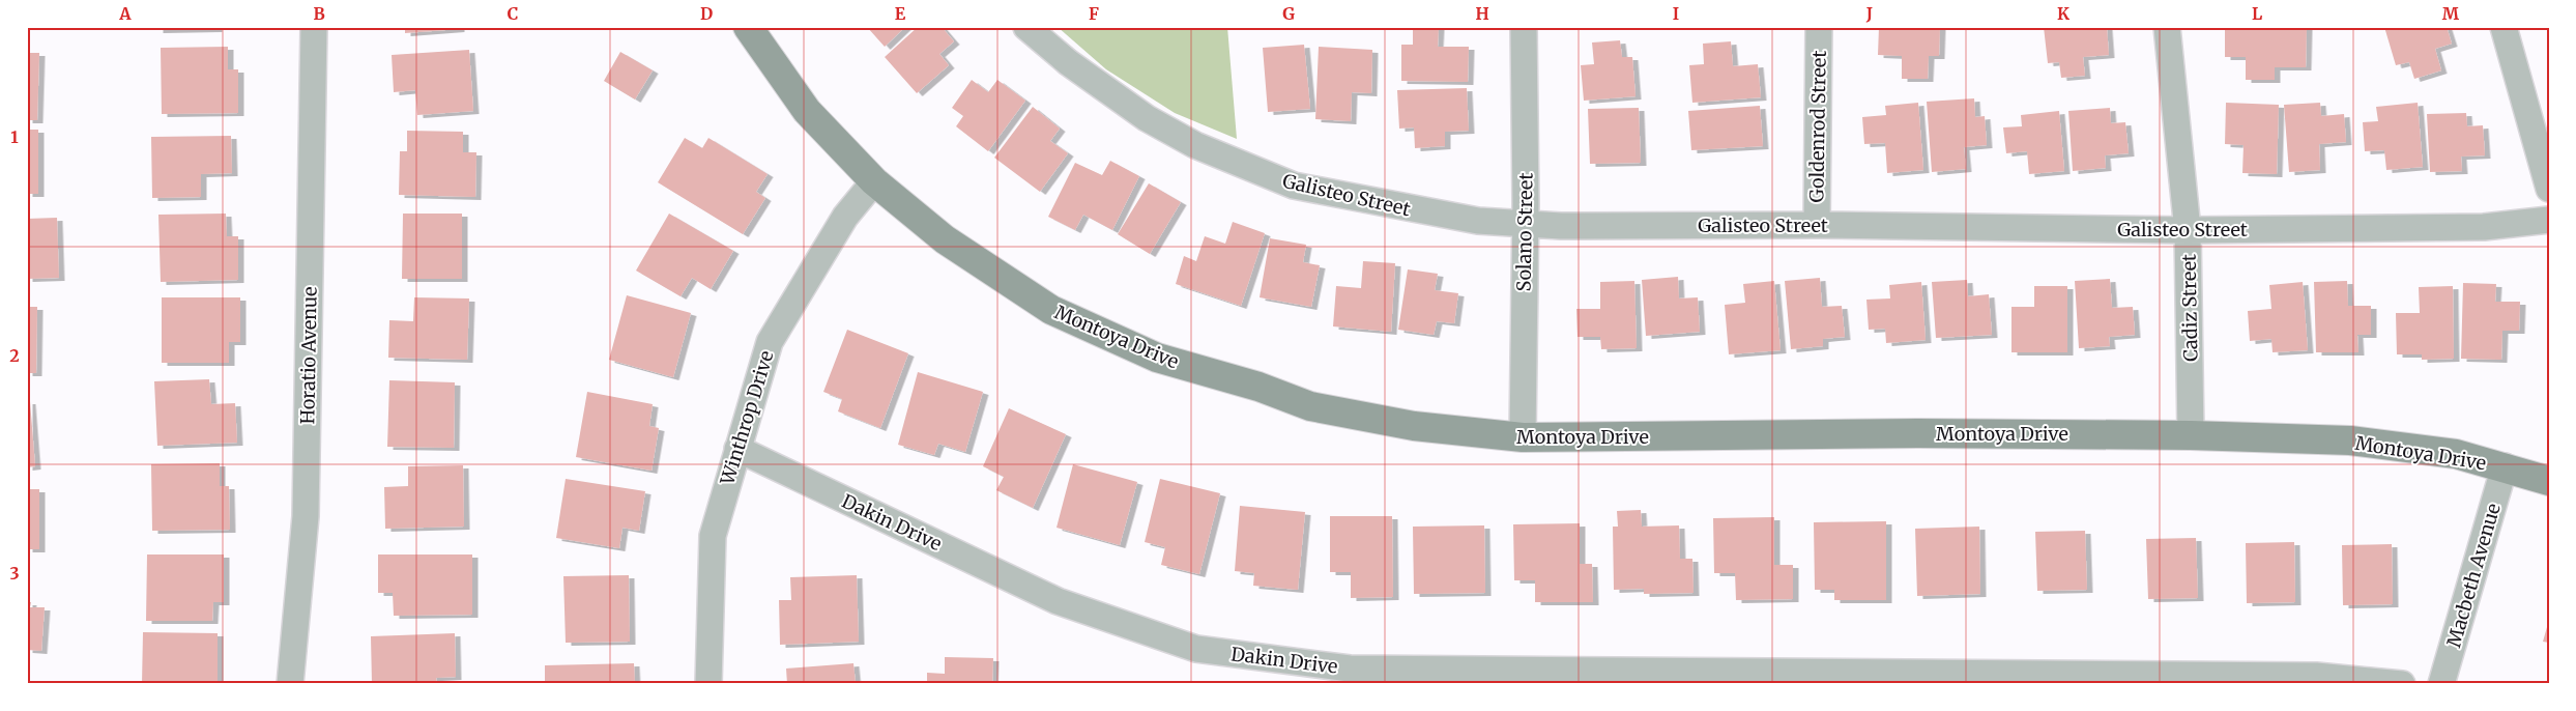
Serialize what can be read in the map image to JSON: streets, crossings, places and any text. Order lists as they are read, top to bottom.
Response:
{
  "streets": {
    "street": [
      "Goldenrod Street",
      "Galisteo Street",
      "Solano Street",
      "Cadiz Street",
      "Montoya Drive",
      "Horatio Avenue",
      "Winthrop Drive",
      "Dakin Drive",
      "Macbeth Avenue"
    ]
  },
  "crossings": [
    ["Goldenrod Street", "Galisteo Street"],
    ["Galisteo Street", "Solano Street"],
    ["Galisteo Street", "Cadiz Street"],
    ["Solano Street", "Montoya Drive"],
    ["Cadiz Street", "Montoya Drive"],
    ["Montoya Drive", "Winthrop Drive"],
    ["Montoya Drive", "Macbeth Avenue"],
    ["Winthrop Drive", "Dakin Drive"]
  ],
  "grid": {
    "columns": [
      "A",
      "B",
      "C",
      "D",
      "E",
      "F",
      "G",
      "H",
      "I",
      "J",
      "K",
      "L",
      "M"
    ],
    "rows": ["1", "2", "3"]
  }
}
